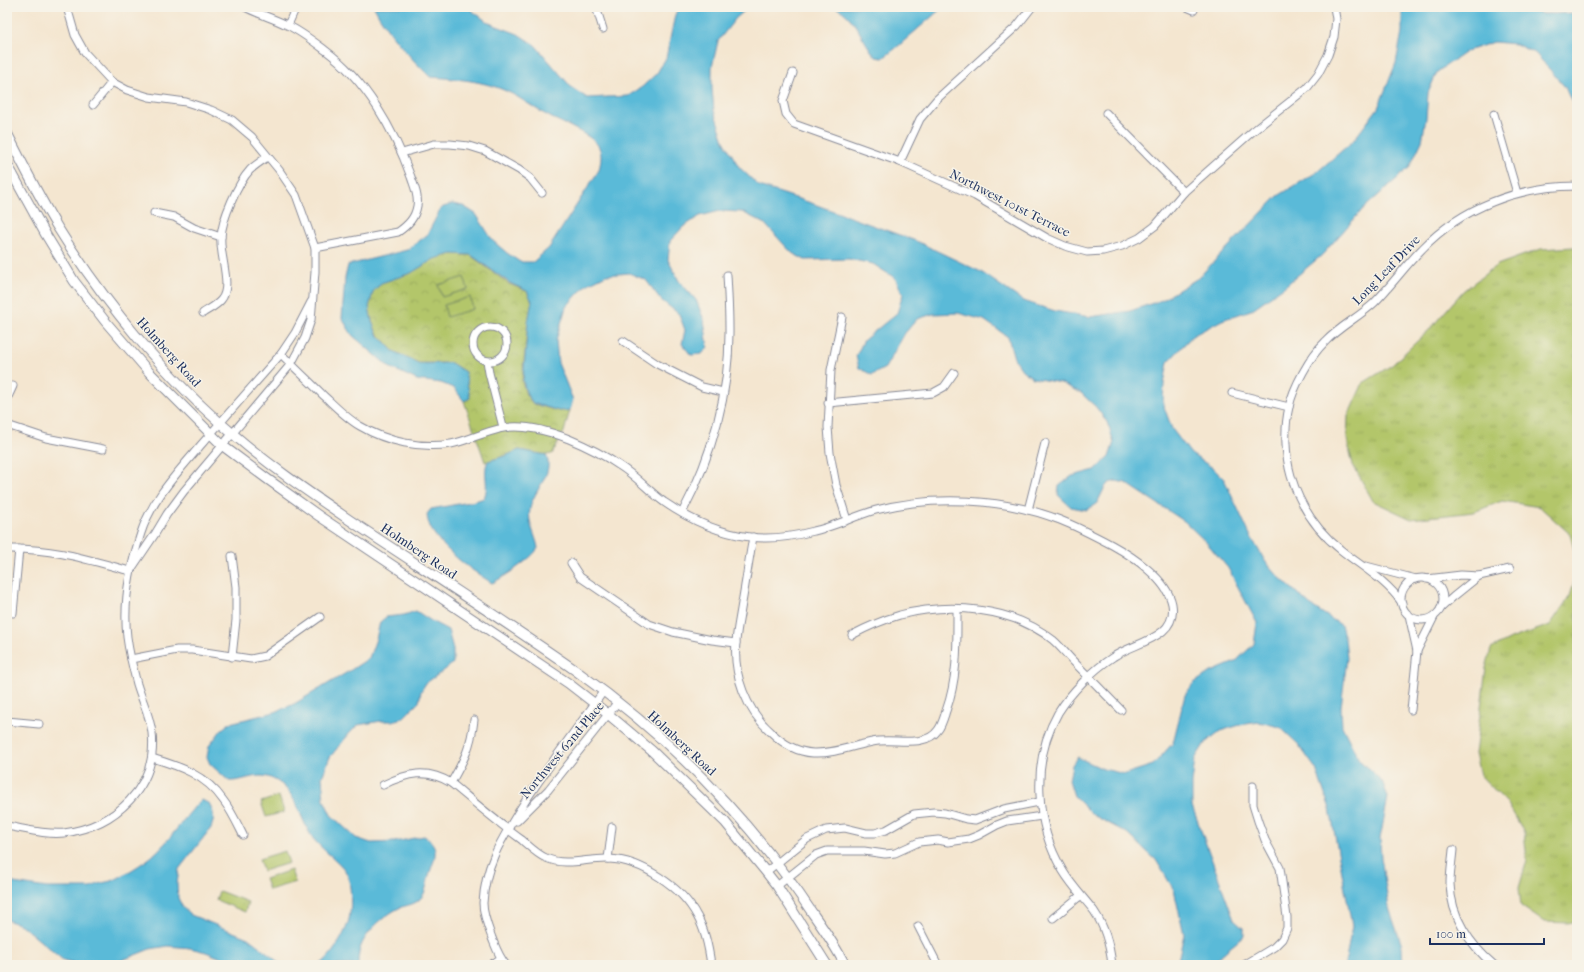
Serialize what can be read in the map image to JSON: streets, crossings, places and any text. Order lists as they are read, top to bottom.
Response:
{
  "streets": {
    "street": [
      "Northwest 101st Terrace",
      "Long Leaf Drive",
      "Holmberg Road",
      "Northwest 62nd Place"
    ]
  },
  "crossings": [
    ["Holmberg Road", "Northwest 62nd Place"]
  ],
  "scale_bar": "100 m"
}
